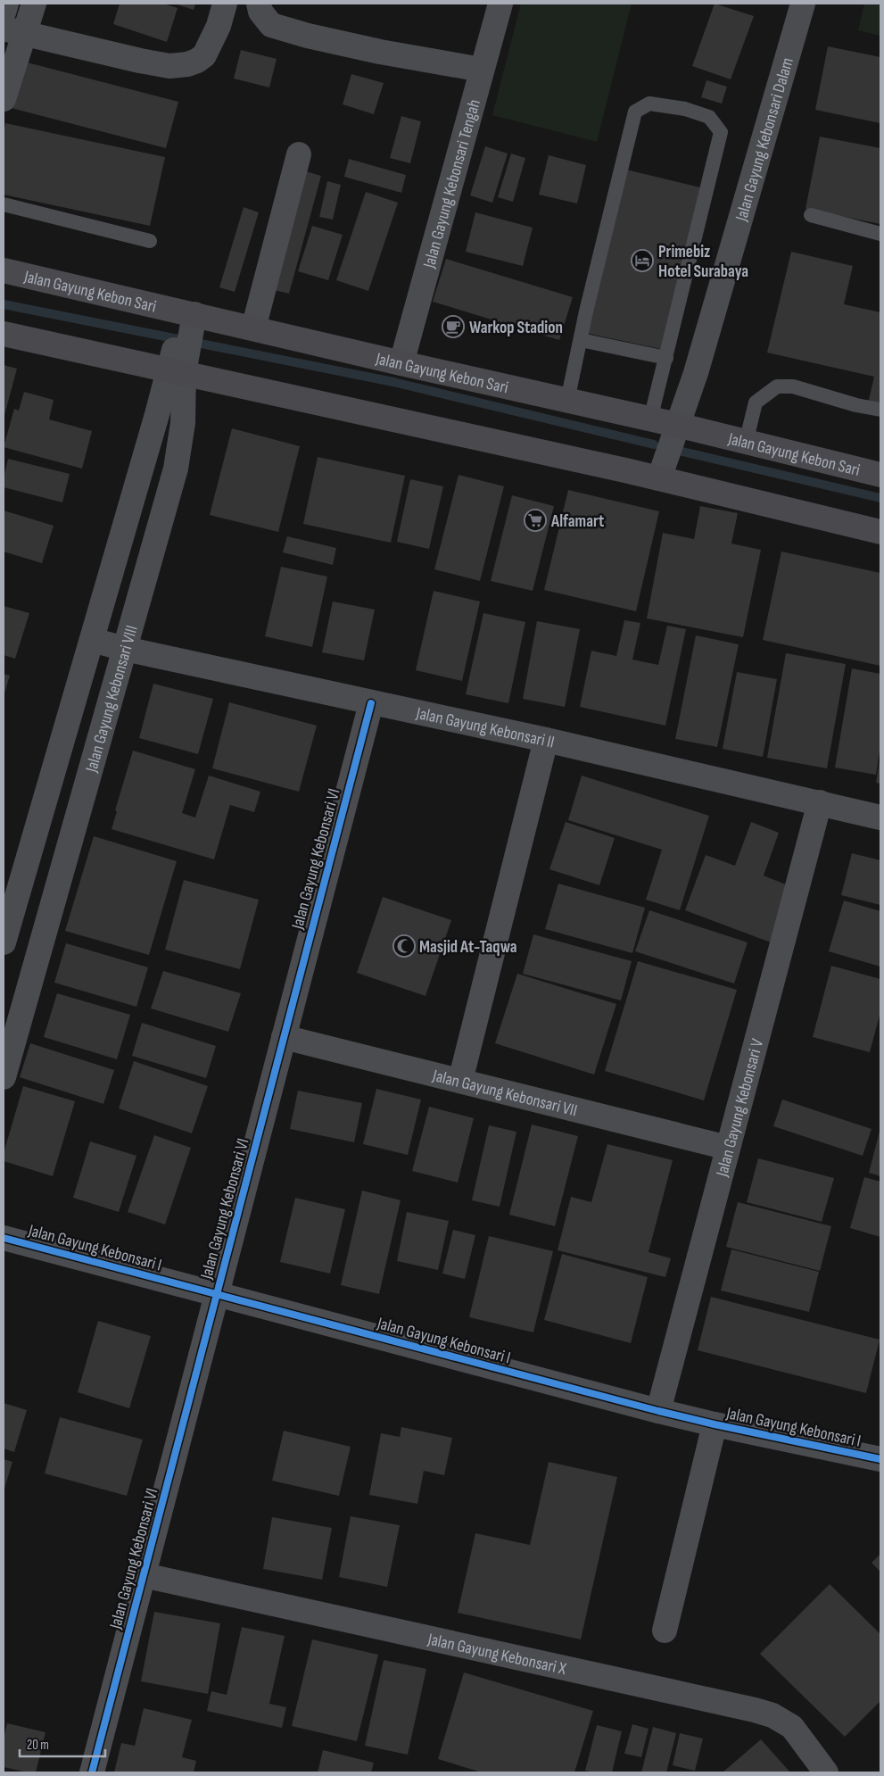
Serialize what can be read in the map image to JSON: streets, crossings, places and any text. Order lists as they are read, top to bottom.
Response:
{
  "streets": {
    "main road": ["Jalan Gayung Kebon Sari"],
    "street": [
      "Jalan Gayung Kebonsari Dalam",
      "Jalan Gayung Kebonsari Tengah",
      "Jalan Gayung Kebonsari VIII",
      "Jalan Gayung Kebonsari II",
      "Jalan Gayung Kebonsari VI",
      "Jalan Gayung Kebonsari VII",
      "Jalan Gayung Kebonsari V",
      "Jalan Gayung Kebonsari I",
      "Jalan Gayung Kebonsari X"
    ]
  },
  "crossings": [
    ["Jalan Gayung Kebonsari Dalam", "Jalan Gayung Kebon Sari"],
    ["Jalan Gayung Kebonsari Tengah", "Jalan Gayung Kebon Sari"],
    ["Jalan Gayung Kebon Sari", "Jalan Gayung Kebonsari VIII"],
    ["Jalan Gayung Kebonsari VIII", "Jalan Gayung Kebonsari II"],
    ["Jalan Gayung Kebonsari II", "Jalan Gayung Kebonsari VI"],
    ["Jalan Gayung Kebonsari II", "Jalan Gayung Kebonsari V"],
    ["Jalan Gayung Kebonsari VI", "Jalan Gayung Kebonsari VII"],
    ["Jalan Gayung Kebonsari VI", "Jalan Gayung Kebonsari I"],
    ["Jalan Gayung Kebonsari VI", "Jalan Gayung Kebonsari X"],
    ["Jalan Gayung Kebonsari VII", "Jalan Gayung Kebonsari V"],
    ["Jalan Gayung Kebonsari V", "Jalan Gayung Kebonsari I"]
  ],
  "places": {
    "hotel": ["Primebiz Hotel Surabaya"],
    "cafe": ["Warkop Stadion"],
    "supermarket": ["Alfamart"],
    "mosque": ["Masjid At-Taqwa"]
  },
  "scale_bar": "20 m"
}
